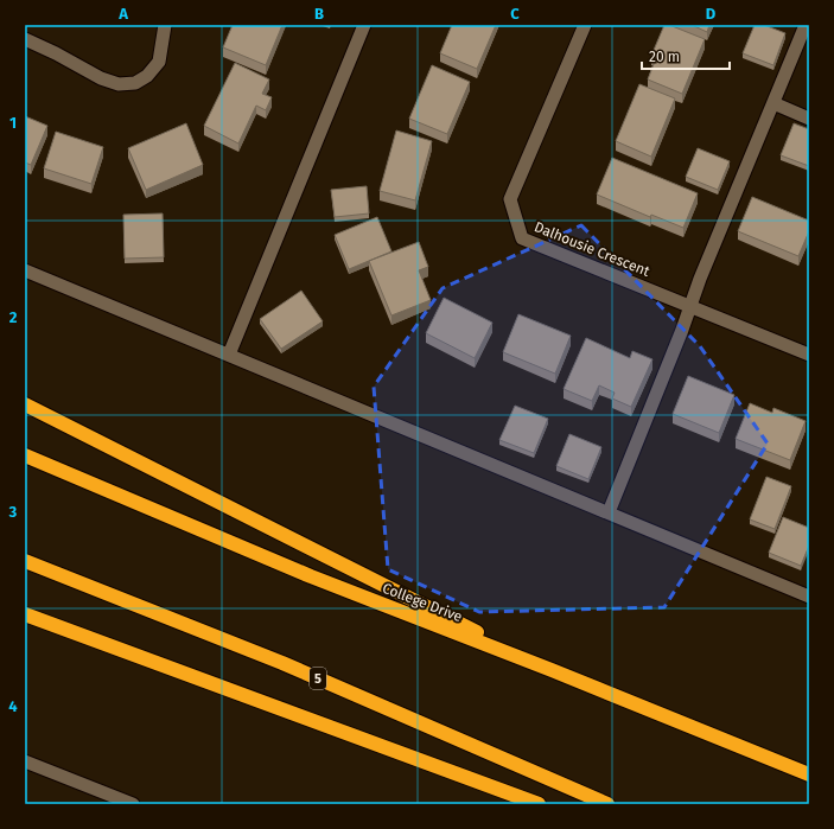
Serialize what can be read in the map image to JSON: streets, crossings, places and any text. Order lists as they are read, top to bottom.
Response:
{
  "streets": {
    "highway": ["College Drive", "5"],
    "street": ["Dalhousie Crescent"]
  },
  "scale_bar": "20 m",
  "grid": {
    "columns": [
      "A",
      "B",
      "C",
      "D"
    ],
    "rows": [
      "1",
      "2",
      "3",
      "4"
    ]
  }
}
